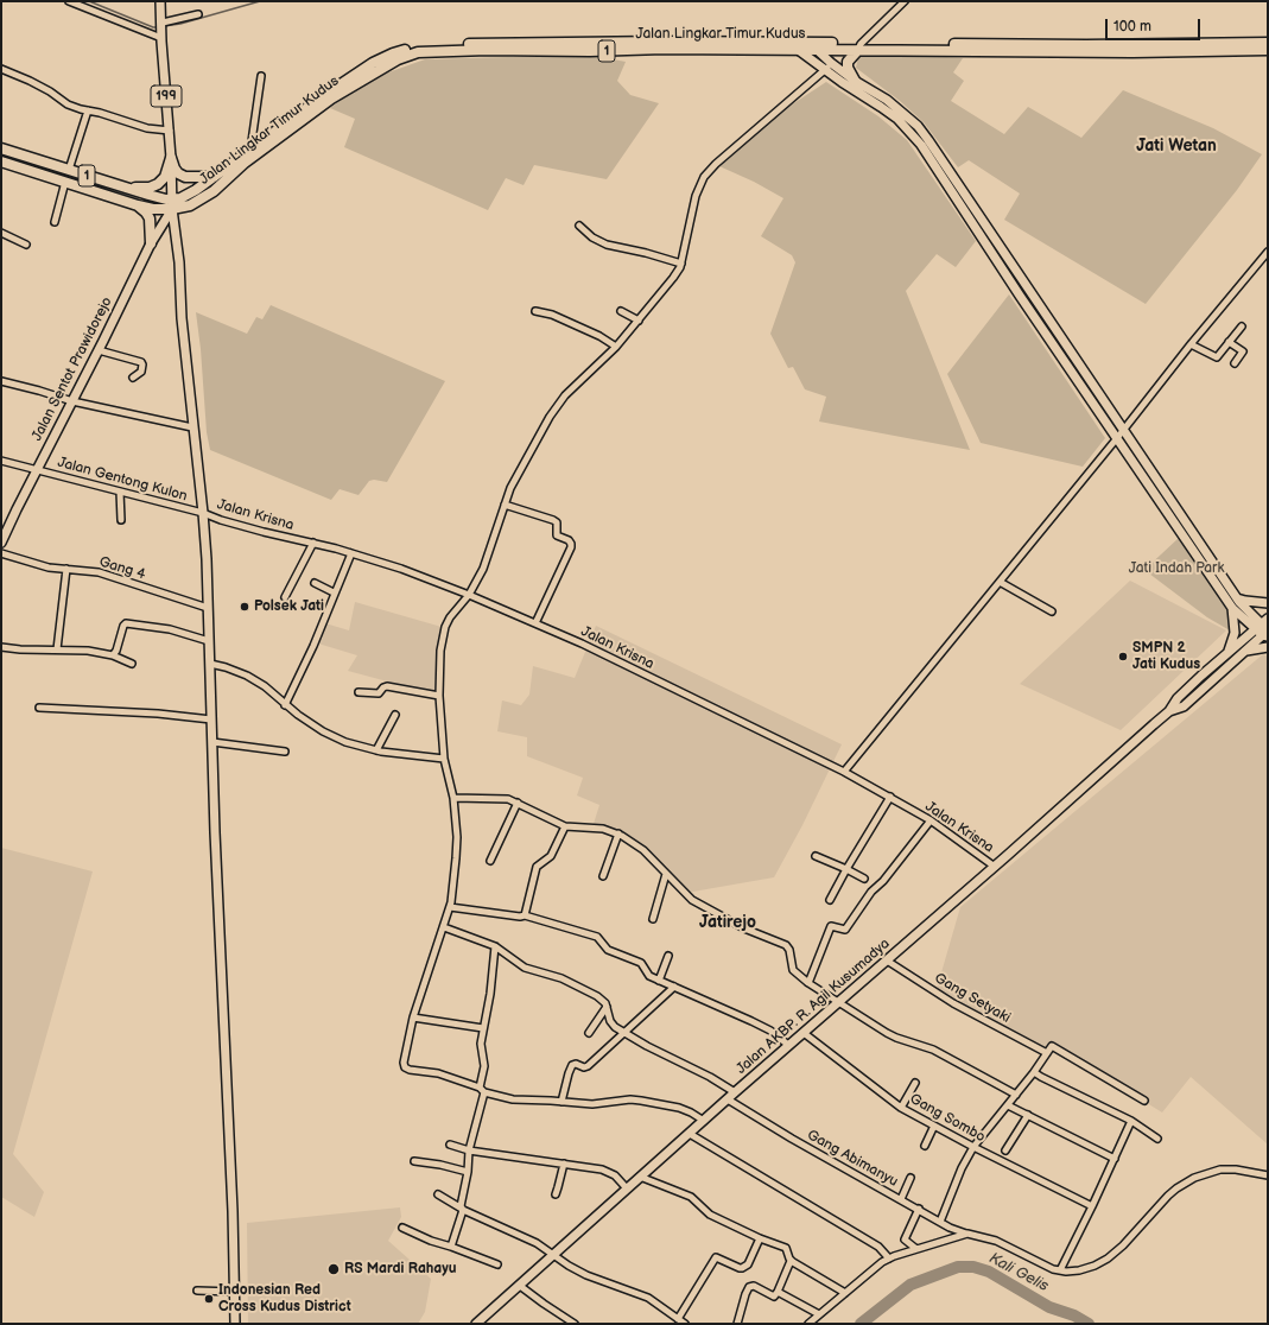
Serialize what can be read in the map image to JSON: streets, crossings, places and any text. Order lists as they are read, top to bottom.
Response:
{
  "streets": {
    "highway": ["Jalan Lingkar Timur Kudus", "1"],
    "main road": ["199", "Jalan Sentot Prawidorejo", "Jalan AKBP. R. Agil Kusumadya"],
    "street": [
      "Jalan Gentong Kulon",
      "Jalan Krisna",
      "Gang 4",
      "Gang Setyaki",
      "Gang Sombo",
      "Gang Abimanyu"
    ]
  },
  "crossings": [
    ["Jalan Lingkar Timur Kudus", "1"],
    ["Jalan Lingkar Timur Kudus", "199"],
    ["Jalan Lingkar Timur Kudus", "Jalan Sentot Prawidorejo"],
    ["1", "199"],
    ["Jalan Sentot Prawidorejo", "Jalan Gentong Kulon"],
    ["Jalan Gentong Kulon", "Jalan Krisna"],
    ["Jalan Krisna", "Jalan AKBP. R. Agil Kusumadya"],
    ["Gang Setyaki", "Jalan AKBP. R. Agil Kusumadya"],
    ["Jalan AKBP. R. Agil Kusumadya", "Gang Sombo"],
    ["Jalan AKBP. R. Agil Kusumadya", "Gang Abimanyu"]
  ],
  "districts": ["Jati Wetan", "Jatirejo"],
  "water": ["Kali Gelis"],
  "parks": ["Jati Indah Park"],
  "places": [
    "Polsek Jati",
    "SMPN 2 Jati Kudus",
    "RS Mardi Rahayu",
    "Indonesian Red Cross Kudus District"
  ],
  "scale_bar": "100 m"
}
